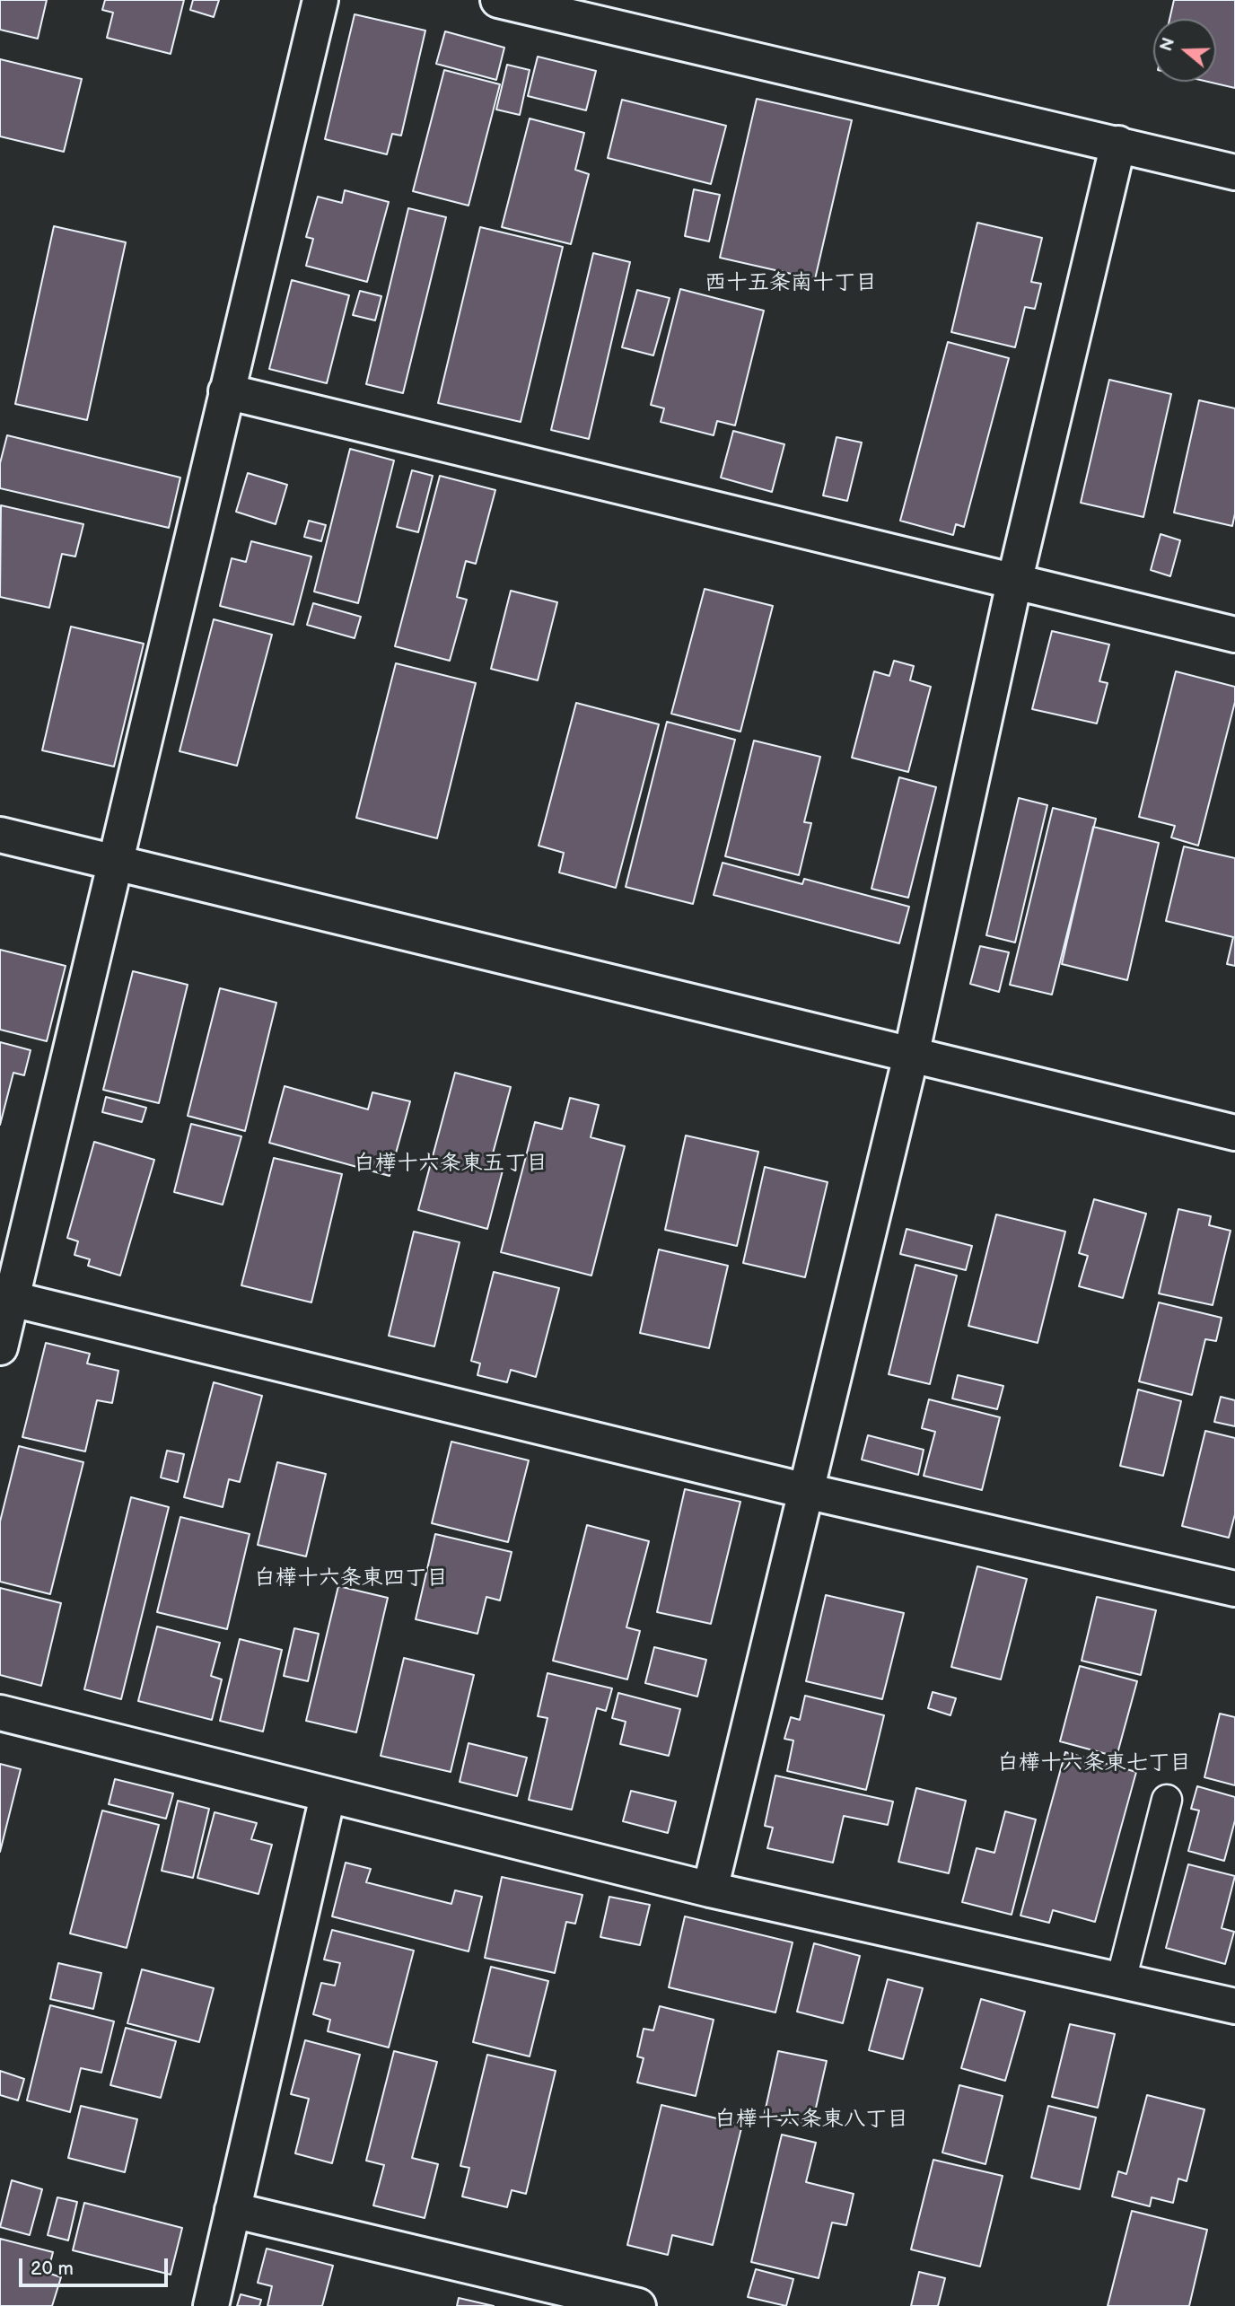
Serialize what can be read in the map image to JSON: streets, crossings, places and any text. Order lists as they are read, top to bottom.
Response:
{
  "districts": [
    "西十五条南十丁目",
    "白樺十六条東五丁目",
    "白樺十六条東四丁目",
    "白樺十六条東七丁目",
    "白樺十六条東八丁目"
  ],
  "scale_bar": "20 m",
  "north": "left"
}
